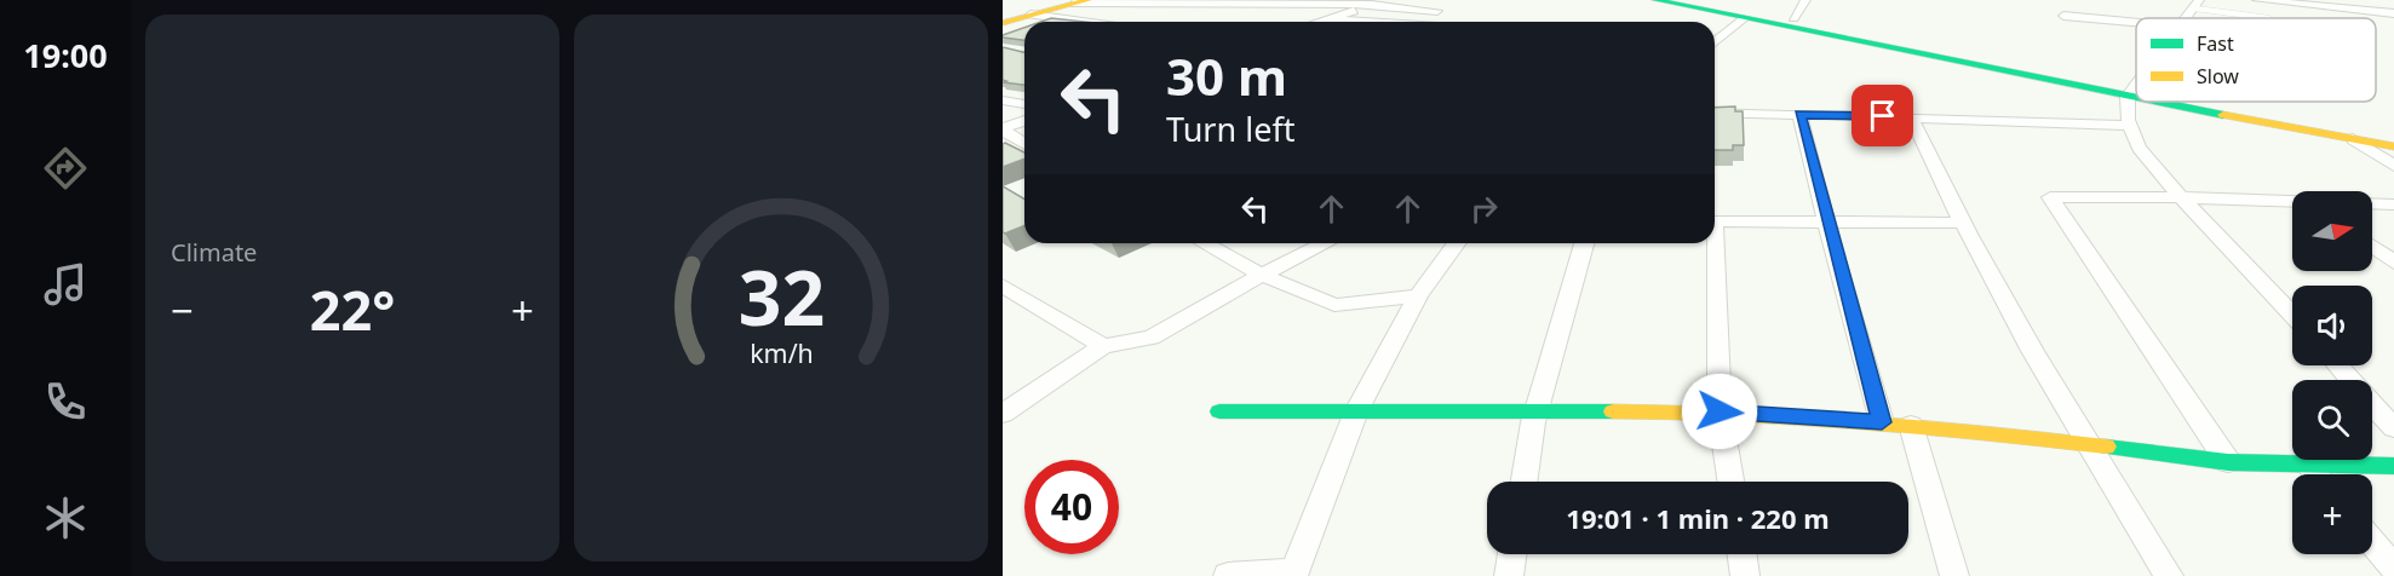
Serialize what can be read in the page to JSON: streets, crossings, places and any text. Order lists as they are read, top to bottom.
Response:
{
  "legend": ["Fast", "Slow"],
  "north": "right",
  "page": {
    "tabs": "19:00",
    "tile": "Climate",
    "turn": ["30 m", "Turn left"],
    "map_buttons": "+",
    "heat": ["−", "22°", "+"],
    "limit": "40",
    "trip": "19:01 · 1 min · 220 m",
    "gauge": ["32", "km/h"]
  }
}
